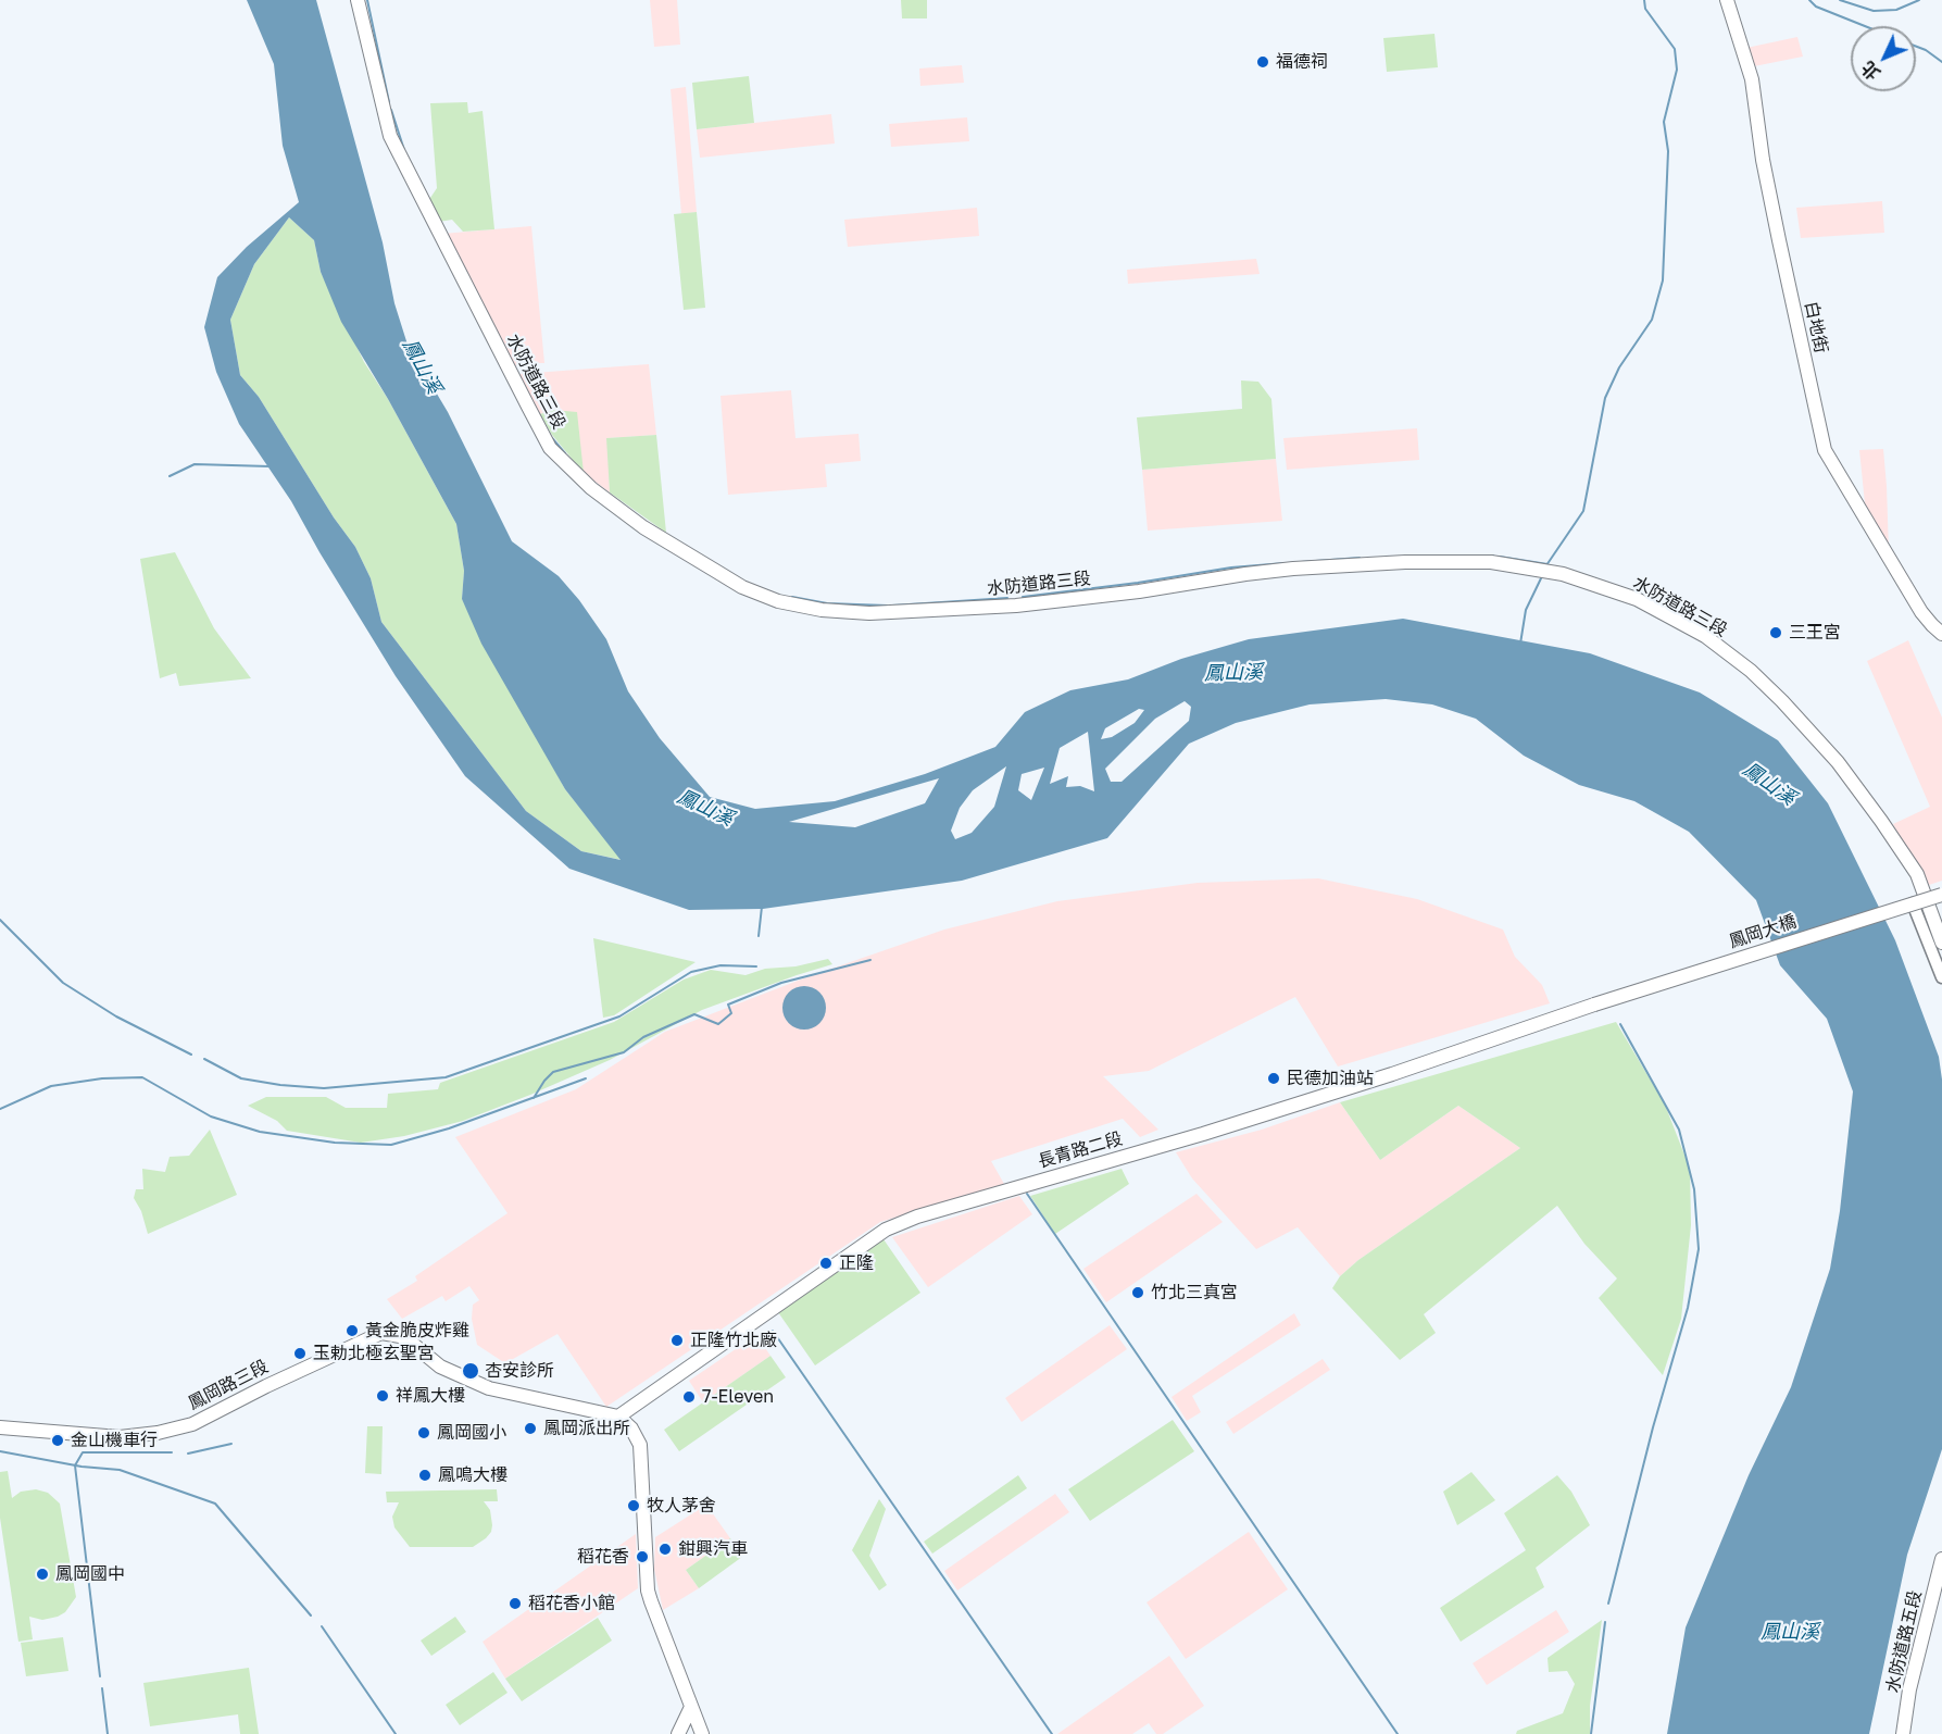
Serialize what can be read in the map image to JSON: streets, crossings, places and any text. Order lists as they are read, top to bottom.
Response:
{
  "streets": {
    "street": [
      "白地街",
      "水防道路三段",
      "鳳岡大橋",
      "長青路二段",
      "鳳岡路三段",
      "水防道路五段"
    ]
  },
  "crossings": [
    ["鳳岡大橋", "長青路二段"],
    ["長青路二段", "鳳岡路三段"]
  ],
  "water": ["鳳山溪"],
  "places": [
    "福德祠",
    "三王宮",
    "民德加油站",
    "正隆",
    "竹北三真宮",
    "黃金脆皮炸雞",
    "正隆竹北廠",
    "玉勅北極玄聖宮",
    "杏安診所",
    "祥鳳大樓",
    "7-Eleven",
    "鳳岡派出所",
    "鳳岡國小",
    "金山機車行",
    "鳳鳴大樓",
    "牧人茅舍",
    "鉗興汽車",
    "稻花香",
    "鳳岡國中",
    "稻花香小館"
  ],
  "north": "bottom left"
}
